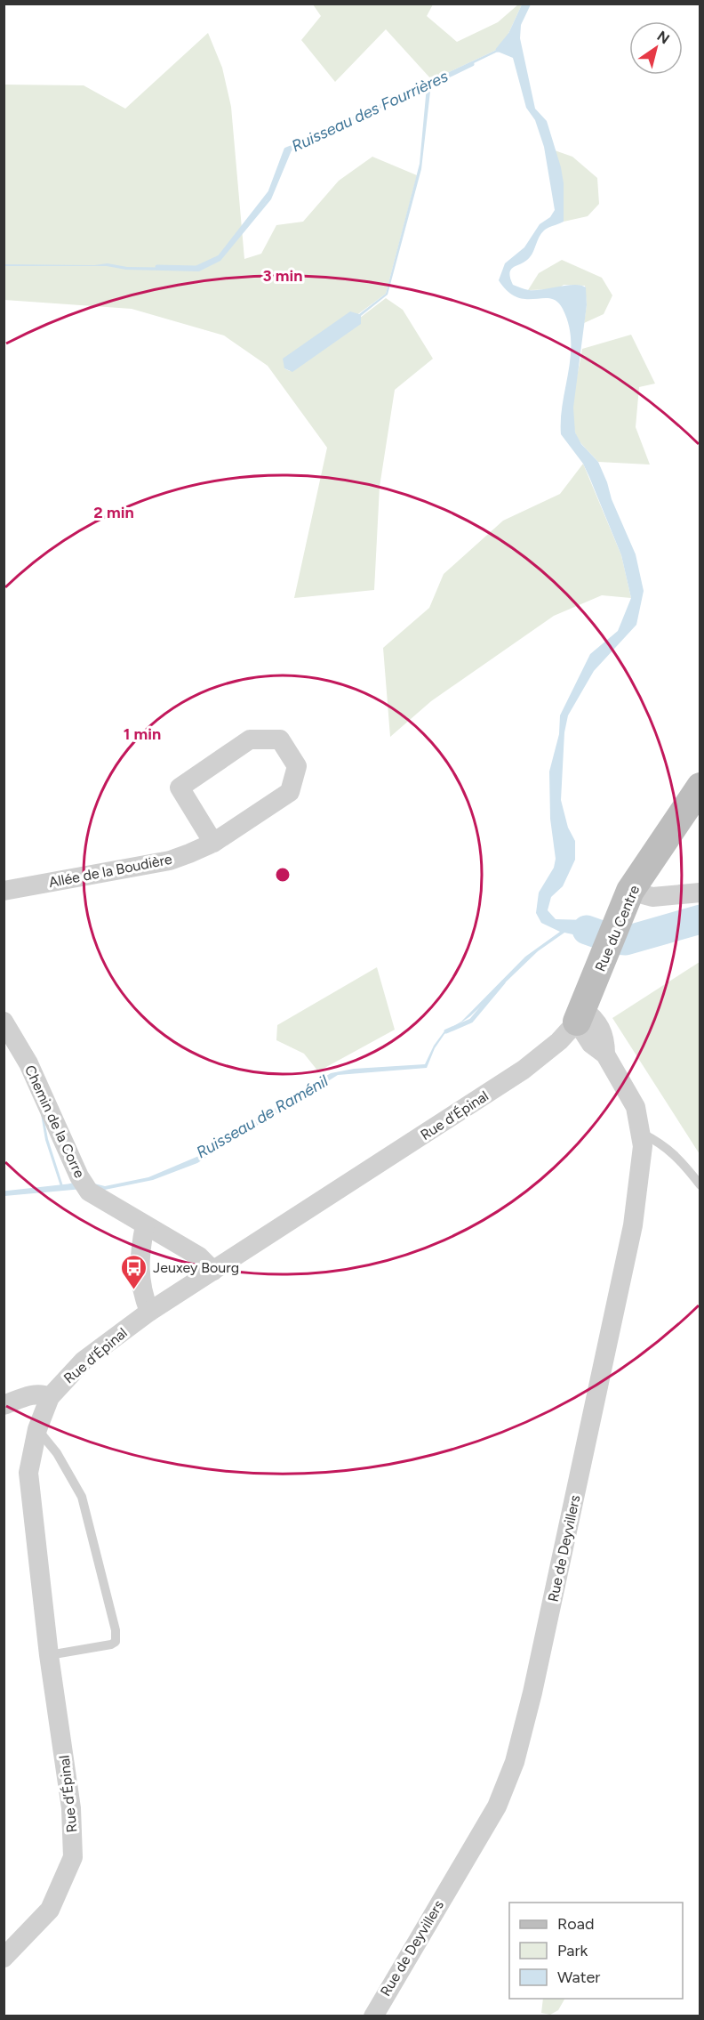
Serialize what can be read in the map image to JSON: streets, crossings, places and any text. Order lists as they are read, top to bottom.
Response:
{
  "streets": {
    "street": [
      "Allée de la Boudière",
      "Rue du Centre",
      "Rue d’Épinal",
      "Chemin de la Corre",
      "Rue de Deyvillers"
    ]
  },
  "crossings": [
    ["Rue du Centre", "Rue d’Épinal"],
    ["Rue du Centre", "Rue de Deyvillers"],
    ["Rue d’Épinal", "Chemin de la Corre"],
    ["Rue d’Épinal", "Rue de Deyvillers"]
  ],
  "water": ["Ruisseau des Fourrières", "Ruisseau de Raménil"],
  "places": {
    "bus stop": ["Jeuxey Bourg"]
  },
  "legend": ["Road", "Park", "Water"],
  "north": "top right",
  "rings": ["3 min", "2 min", "1 min"]
}
